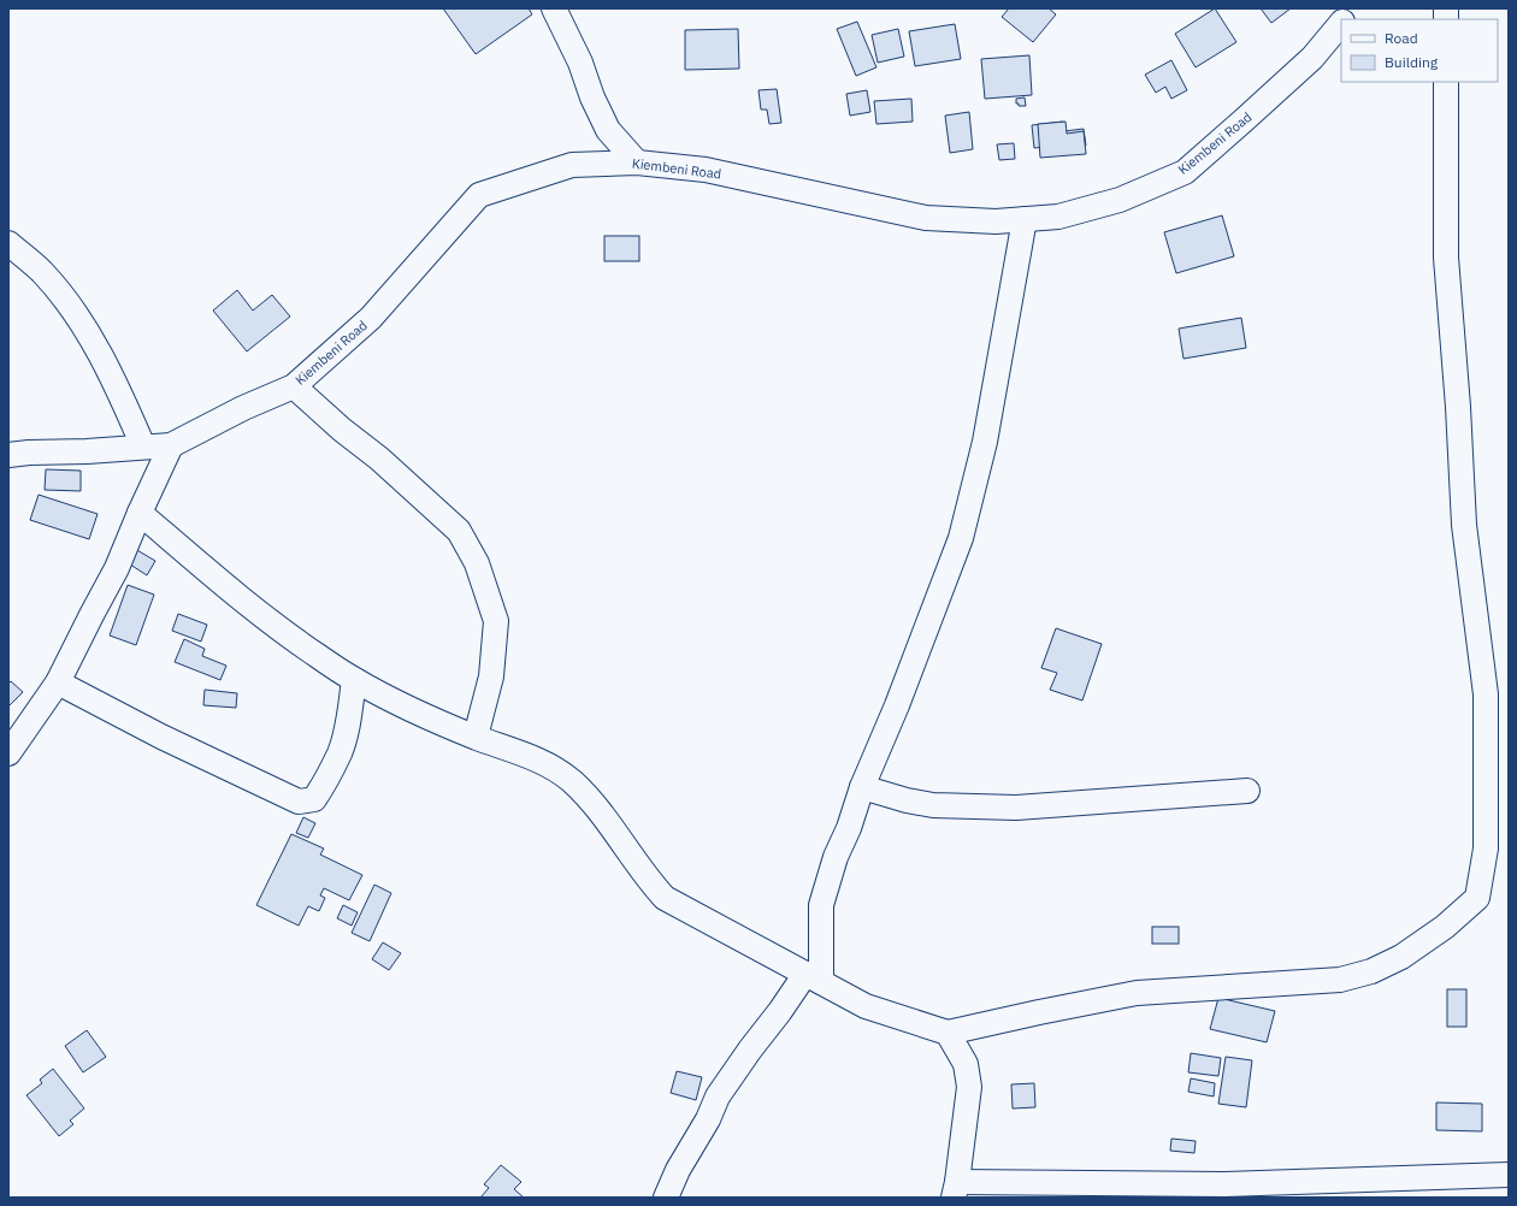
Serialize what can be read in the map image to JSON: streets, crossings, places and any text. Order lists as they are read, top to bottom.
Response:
{
  "streets": {
    "street": ["Kiembeni Road"]
  },
  "legend": ["Road", "Building"]
}
